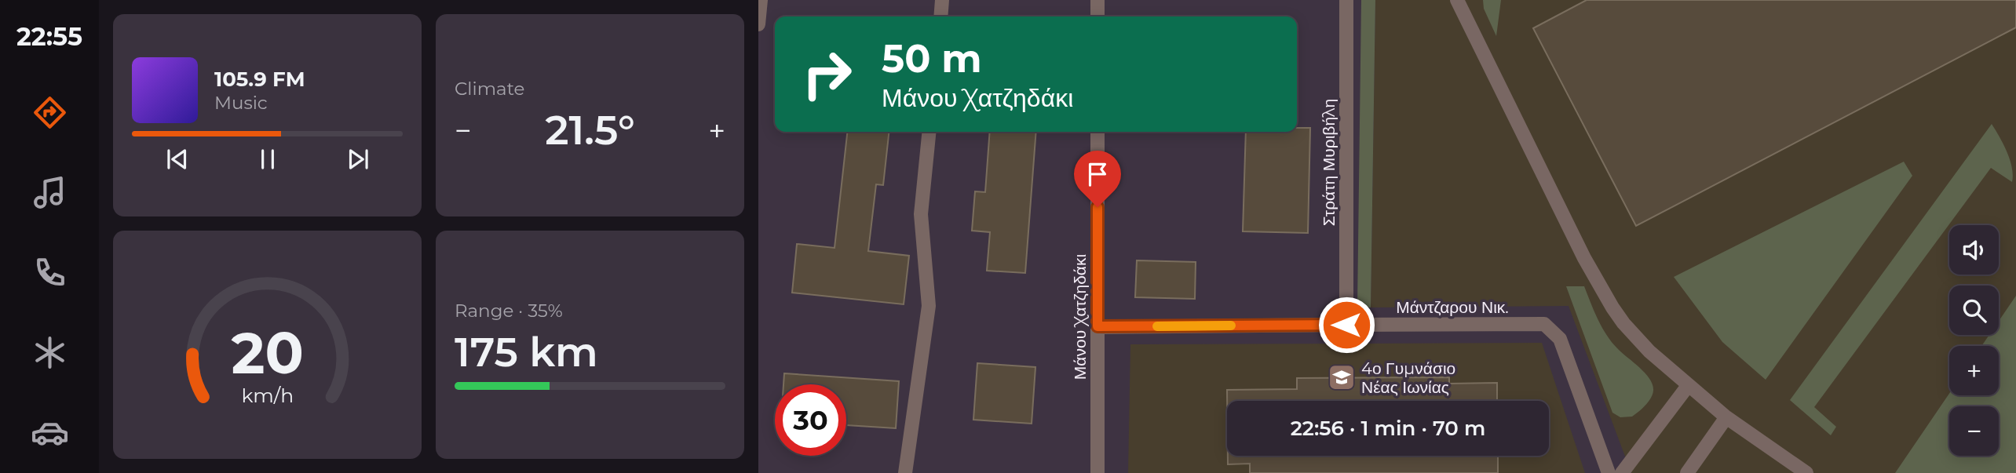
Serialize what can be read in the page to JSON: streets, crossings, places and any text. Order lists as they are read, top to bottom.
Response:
{
  "streets": {
    "street": ["Στράτη Μυριβήλη", "Μάντζαρου Νικ.", "Μάνου Χατζηδάκι"]
  },
  "crossings": [
    ["Στράτη Μυριβήλη", "Μάντζαρου Νικ."],
    ["Μάντζαρου Νικ.", "Μάνου Χατζηδάκι"]
  ],
  "places": {
    "school or university": ["4ο Γυμνάσιο Νέας Ιωνίας"]
  },
  "page": {
    "tabs": "22:55",
    "tile": [
      "Climate",
      ["Range · 35%", "175 km"]
    ],
    "turn": ["50 m", "Μάνου Χατζηδάκι"],
    "song": ["105.9 FM", "Music"],
    "heat": ["−", "21.5°", "+"],
    "map_buttons": ["+", "−"],
    "limit": "30",
    "trip": "22:56 · 1 min · 70 m",
    "gauge": ["20", "km/h"]
  }
}
